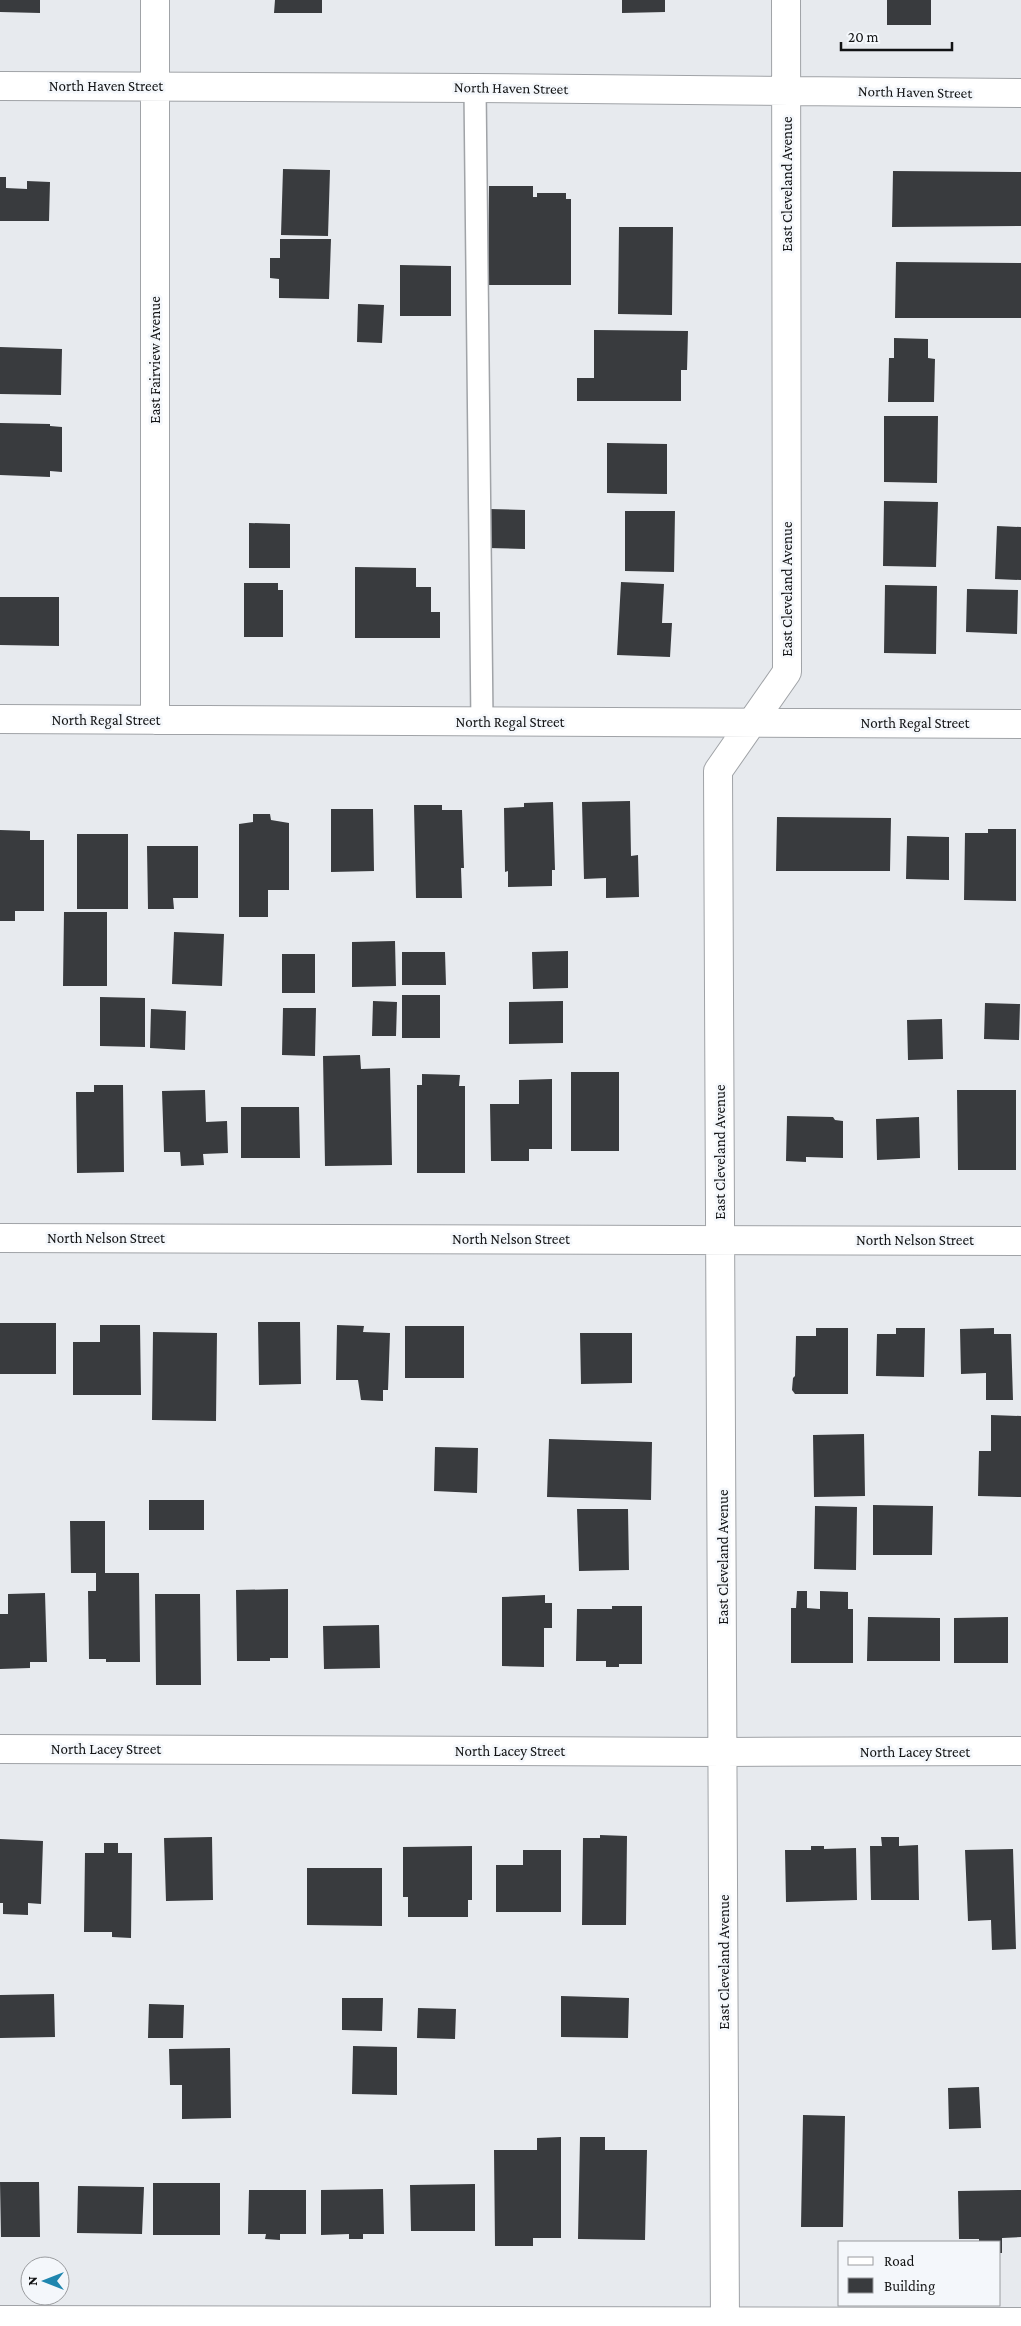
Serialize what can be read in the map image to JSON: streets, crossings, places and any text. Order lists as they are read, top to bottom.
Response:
{
  "streets": {
    "street": [
      "North Haven Street",
      "East Cleveland Avenue",
      "East Fairview Avenue",
      "North Regal Street",
      "North Nelson Street",
      "North Lacey Street"
    ]
  },
  "crossings": [
    ["North Haven Street", "East Cleveland Avenue"],
    ["North Haven Street", "East Fairview Avenue"],
    ["East Cleveland Avenue", "North Regal Street"],
    ["East Cleveland Avenue", "North Nelson Street"],
    ["East Cleveland Avenue", "North Lacey Street"],
    ["East Fairview Avenue", "North Regal Street"]
  ],
  "legend": ["Road", "Building"],
  "scale_bar": "20 m",
  "north": "left"
}
